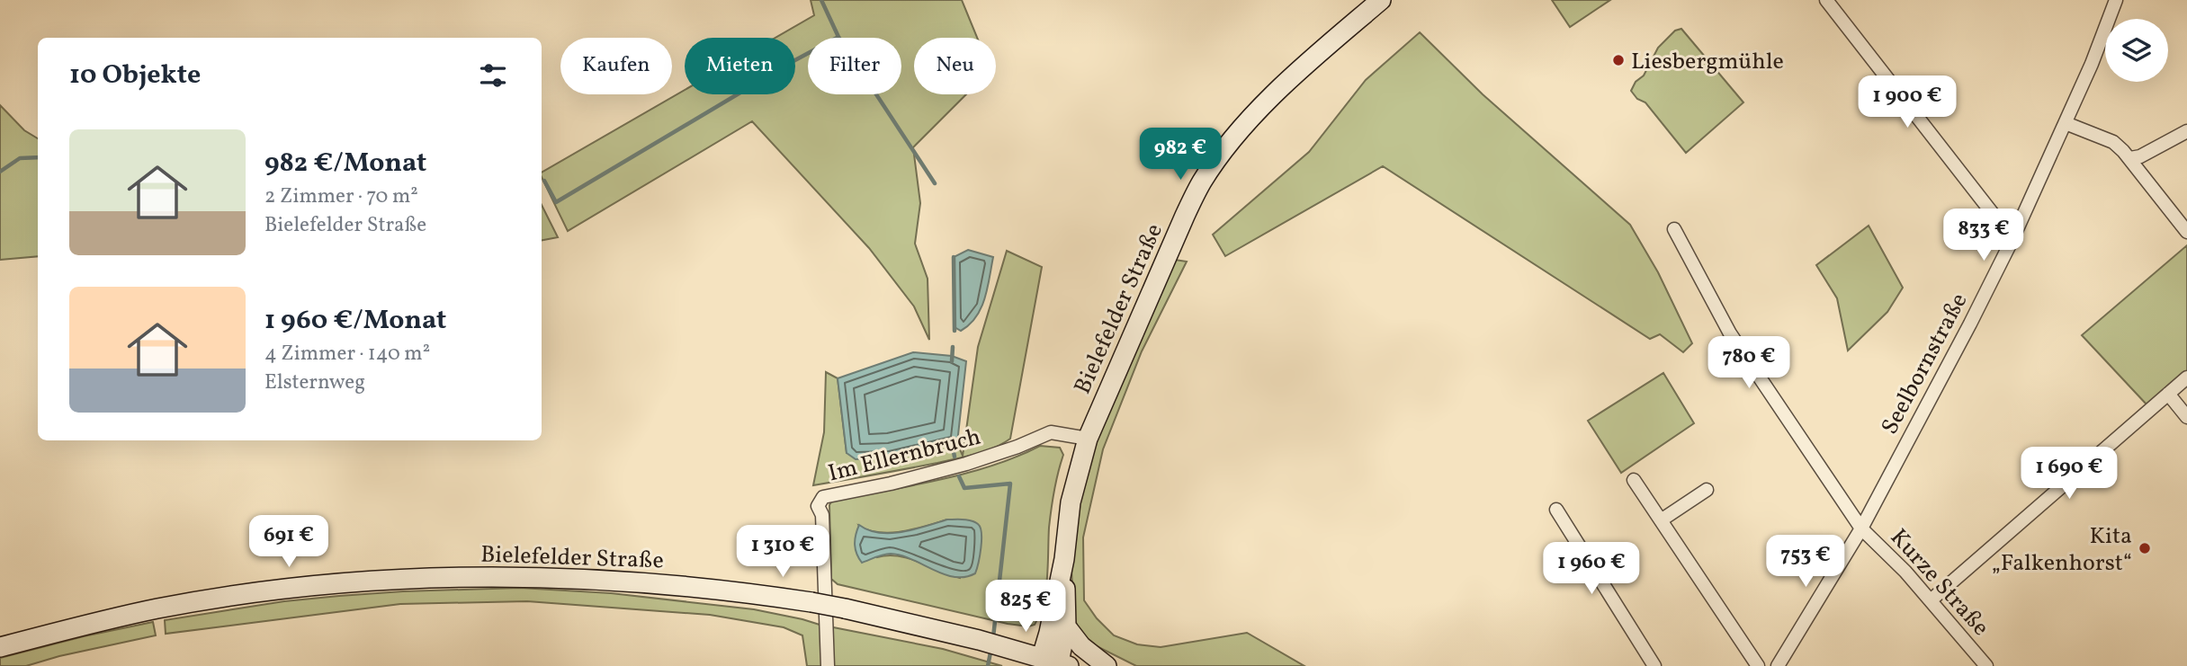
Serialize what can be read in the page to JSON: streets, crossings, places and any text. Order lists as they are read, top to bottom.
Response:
{
  "streets": {
    "main road": ["Bielefelder Straße"],
    "street": ["Seelbornstraße", "Im Ellernbruch", "Kurze Straße"]
  },
  "crossings": [
    ["Bielefelder Straße", "Im Ellernbruch"],
    ["Seelbornstraße", "Kurze Straße"]
  ],
  "places": ["Liesbergmühle", "Kita „Falkenhorst“"],
  "page": {
    "chip": [
      "Kaufen",
      "Mieten",
      "Filter",
      "Neu"
    ],
    "heading": "10 Objekte",
    "price": [
      "1 900 €",
      "982 €",
      "833 €",
      "780 €",
      "1 690 €",
      "691 €",
      "1 310 €",
      "753 €",
      "1 960 €",
      "825 €"
    ],
    "list": [
      {
        "name": "982 €/Monat",
        "note": "2 Zimmer · 70 m² · Bielefelder Straße"
      },
      {
        "name": "1 960 €/Monat",
        "note": "4 Zimmer · 140 m² · Elsternweg"
      }
    ]
  }
}
